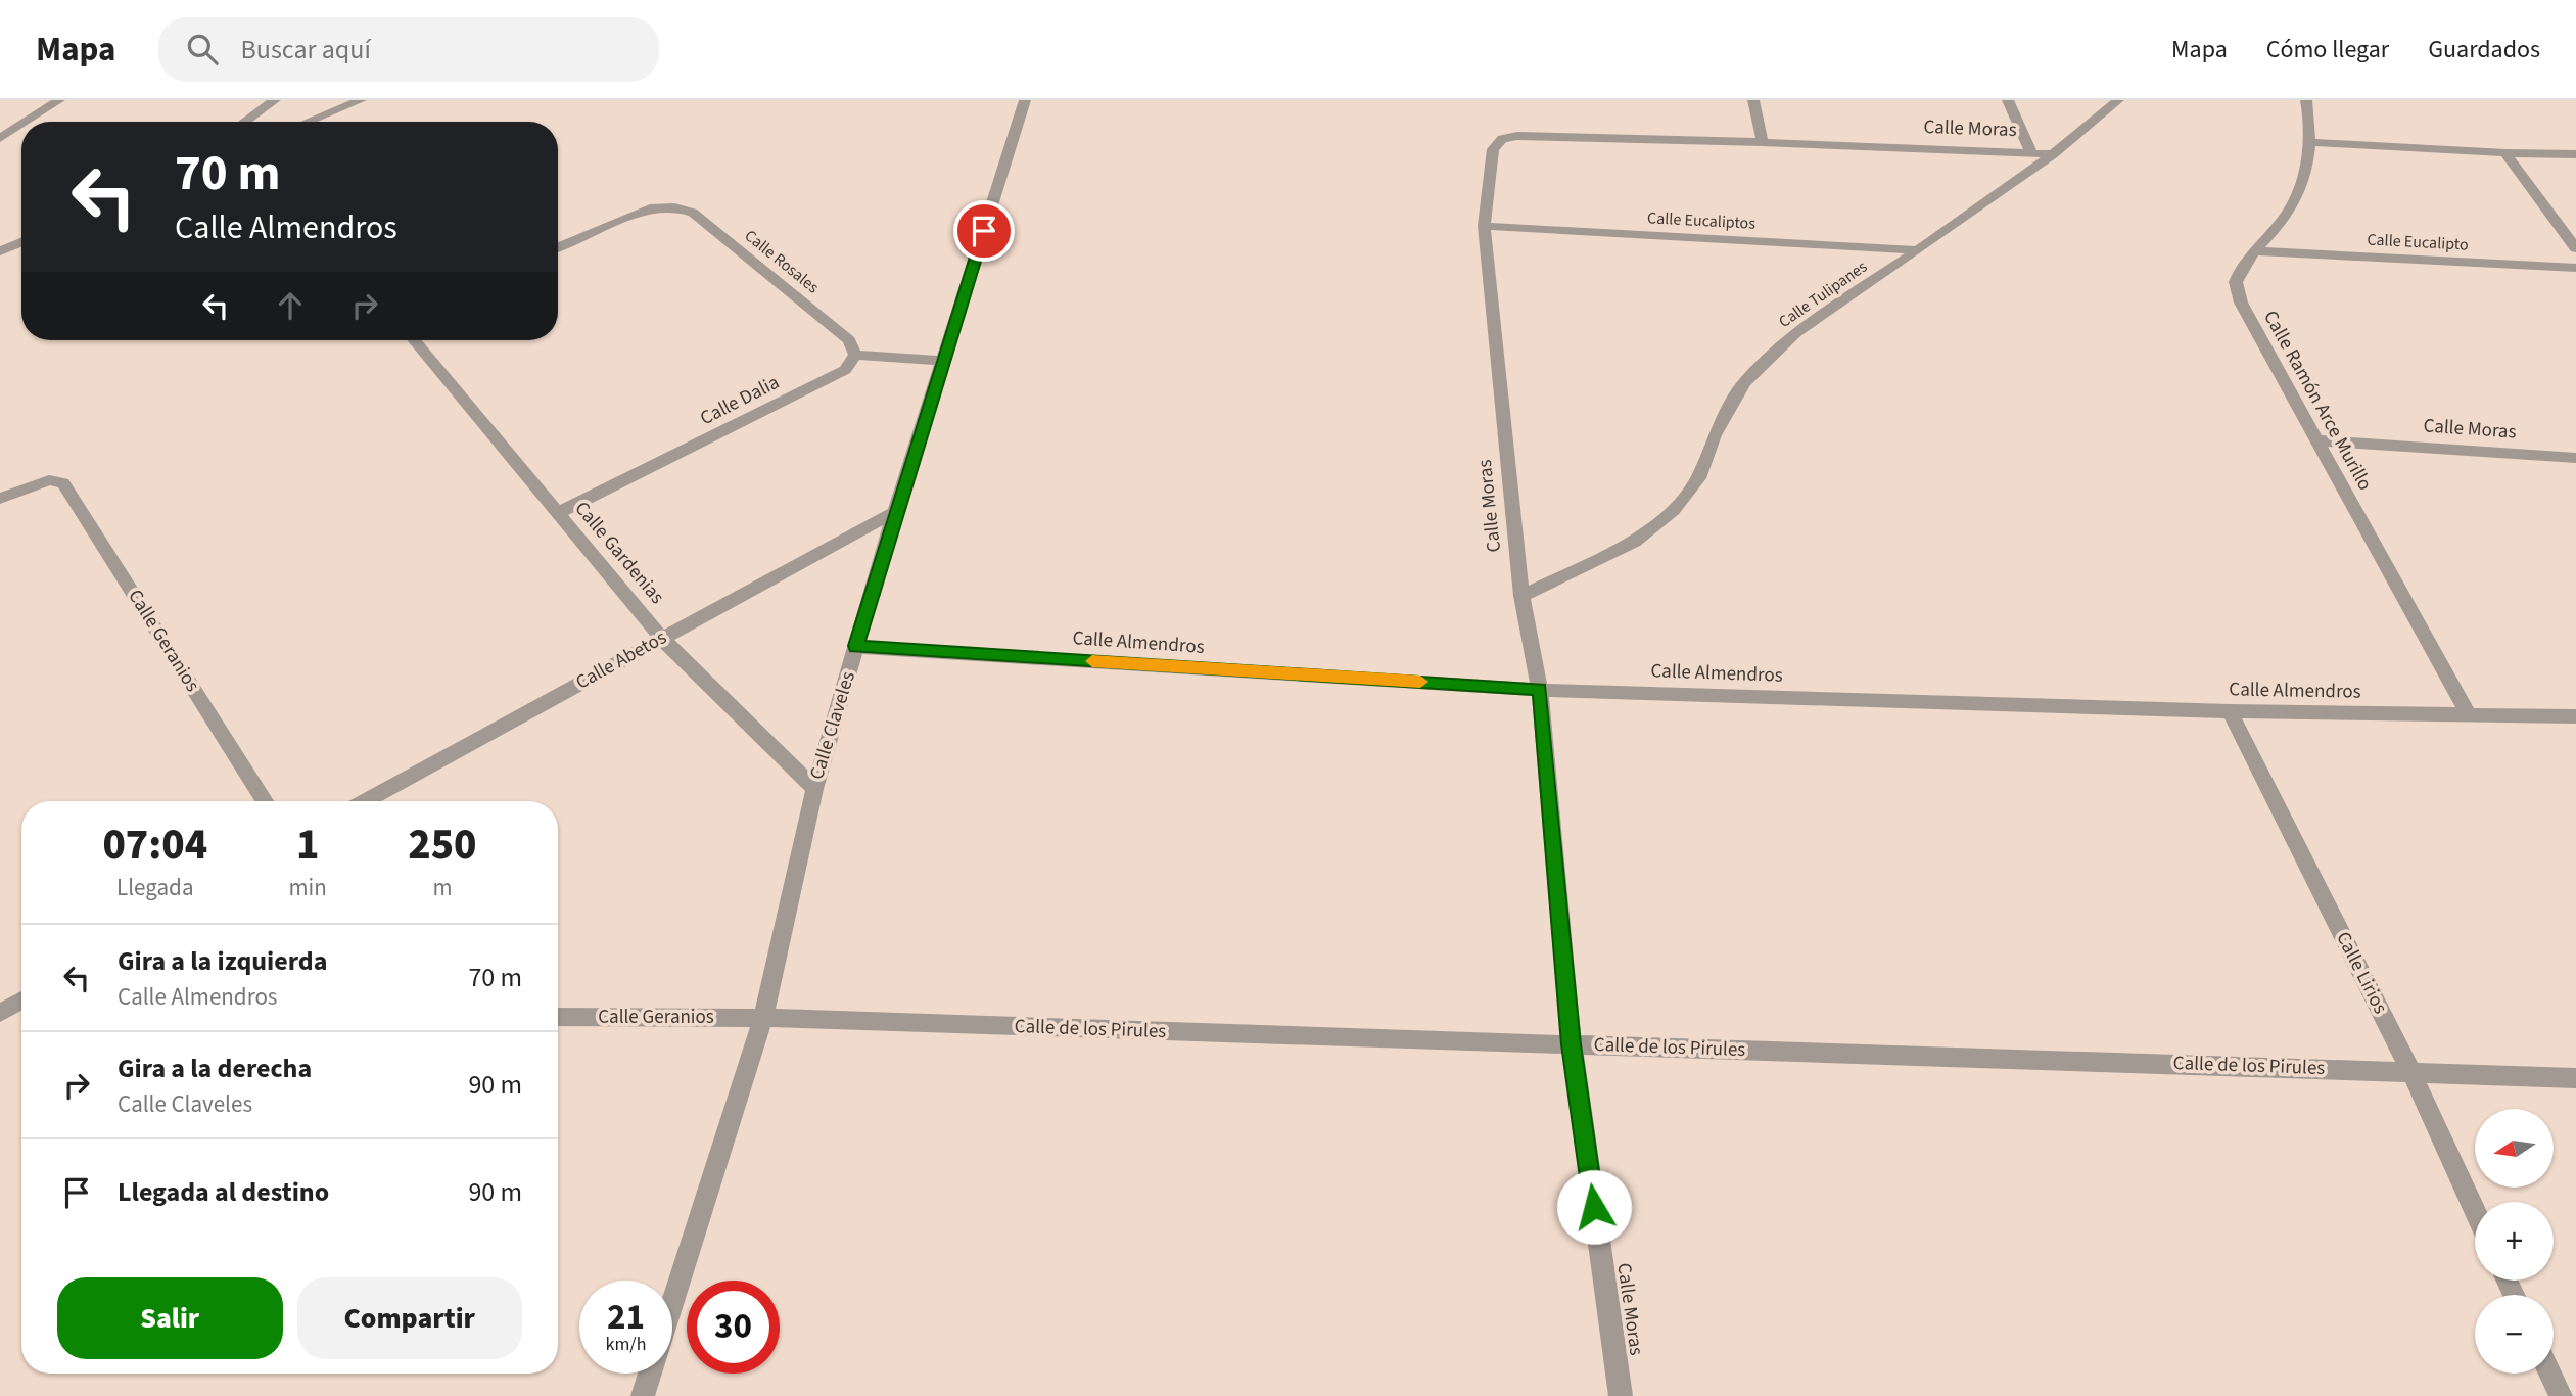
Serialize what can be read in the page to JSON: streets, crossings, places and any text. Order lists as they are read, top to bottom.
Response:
{
  "streets": {
    "street": [
      "Calle Moras",
      "Calle Eucaliptos",
      "Calle Eucalipto",
      "Calle Rosales",
      "Calle Tulipanes",
      "Calle Dalia",
      "Calle Ramón Arce Murillo",
      "Calle Gardenias",
      "Calle Geranios",
      "Calle Almendros",
      "Calle Abetos",
      "Calle Claveles",
      "Calle Lirios",
      "Calle de los Pirules"
    ]
  },
  "crossings": [
    ["Calle Moras", "Calle Eucaliptos"],
    ["Calle Moras", "Calle Tulipanes"],
    ["Calle Moras", "Calle Ramón Arce Murillo"],
    ["Calle Moras", "Calle Almendros"],
    ["Calle Moras", "Calle de los Pirules"],
    ["Calle Eucaliptos", "Calle Tulipanes"],
    ["Calle Eucalipto", "Calle Ramón Arce Murillo"],
    ["Calle Rosales", "Calle Dalia"],
    ["Calle Dalia", "Calle Gardenias"],
    ["Calle Ramón Arce Murillo", "Calle Almendros"],
    ["Calle Gardenias", "Calle Abetos"],
    ["Calle Gardenias", "Calle Claveles"],
    ["Calle Geranios", "Calle Claveles"],
    ["Calle Geranios", "Calle de los Pirules"],
    ["Calle Almendros", "Calle Claveles"],
    ["Calle Almendros", "Calle Lirios"],
    ["Calle Abetos", "Calle Claveles"],
    ["Calle Claveles", "Calle de los Pirules"],
    ["Calle Lirios", "Calle de los Pirules"]
  ],
  "north": "left",
  "page": {
    "header": "Mapa",
    "search": "Buscar aquí",
    "nav": ["Mapa", "Cómo llegar", "Guardados"],
    "turn": ["70 m", "Calle Almendros"],
    "eta": [
      "07:04",
      "Llegada",
      "1",
      "min",
      "250",
      "m"
    ],
    "list": [
      {
        "name": "Gira a la izquierda",
        "note": "Calle Almendros",
        "value": "70 m"
      },
      {
        "name": "Gira a la derecha",
        "note": "Calle Claveles",
        "value": "90 m"
      },
      {
        "name": "Llegada al destino",
        "value": "90 m"
      }
    ],
    "map_buttons": ["+", "−"],
    "buttons": ["Salir", "Compartir"],
    "speed": "21 km/h",
    "limit": "30"
  }
}
